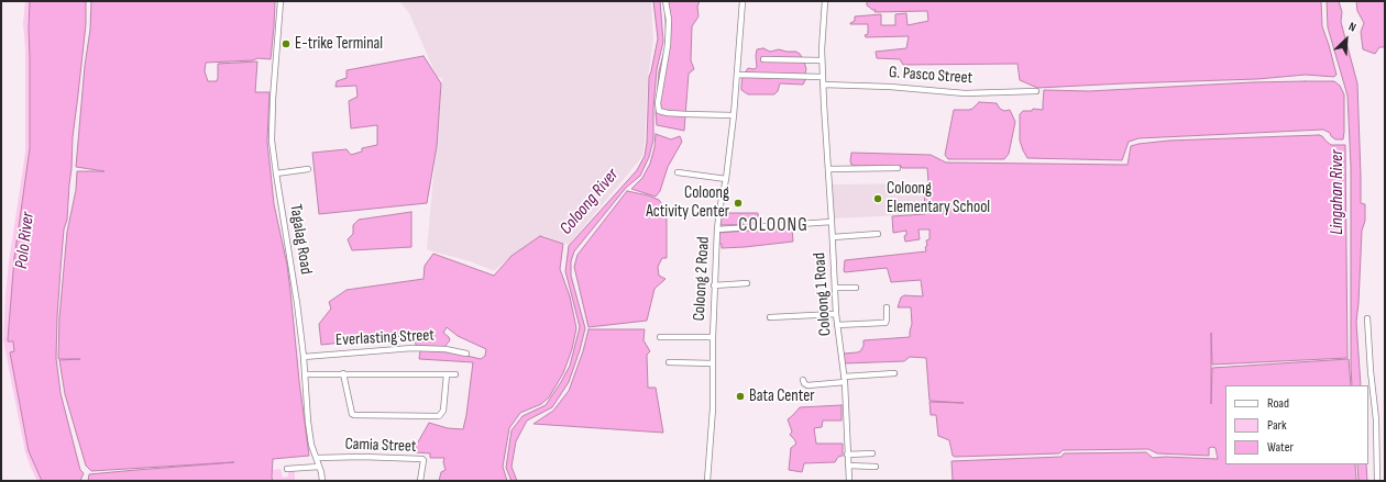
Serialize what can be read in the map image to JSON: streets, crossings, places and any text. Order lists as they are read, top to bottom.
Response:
{
  "streets": {
    "street": [
      "G. Pasco Street",
      "Tagalag Road",
      "Coloong 2 Road",
      "Coloong 1 Road",
      "Everlasting Street",
      "Camia Street"
    ]
  },
  "crossings": [
    ["G. Pasco Street", "Coloong 1 Road"],
    ["Tagalag Road", "Everlasting Street"],
    ["Tagalag Road", "Camia Street"]
  ],
  "districts": ["COLOONG"],
  "water": ["Lingahan River", "Coloong River", "Polo River"],
  "places": [
    "E-trike Terminal",
    "Coloong Elementary School",
    "Coloong Activity Center",
    "Bata Center"
  ],
  "legend": ["Road", "Park", "Water"],
  "north": "top right"
}
